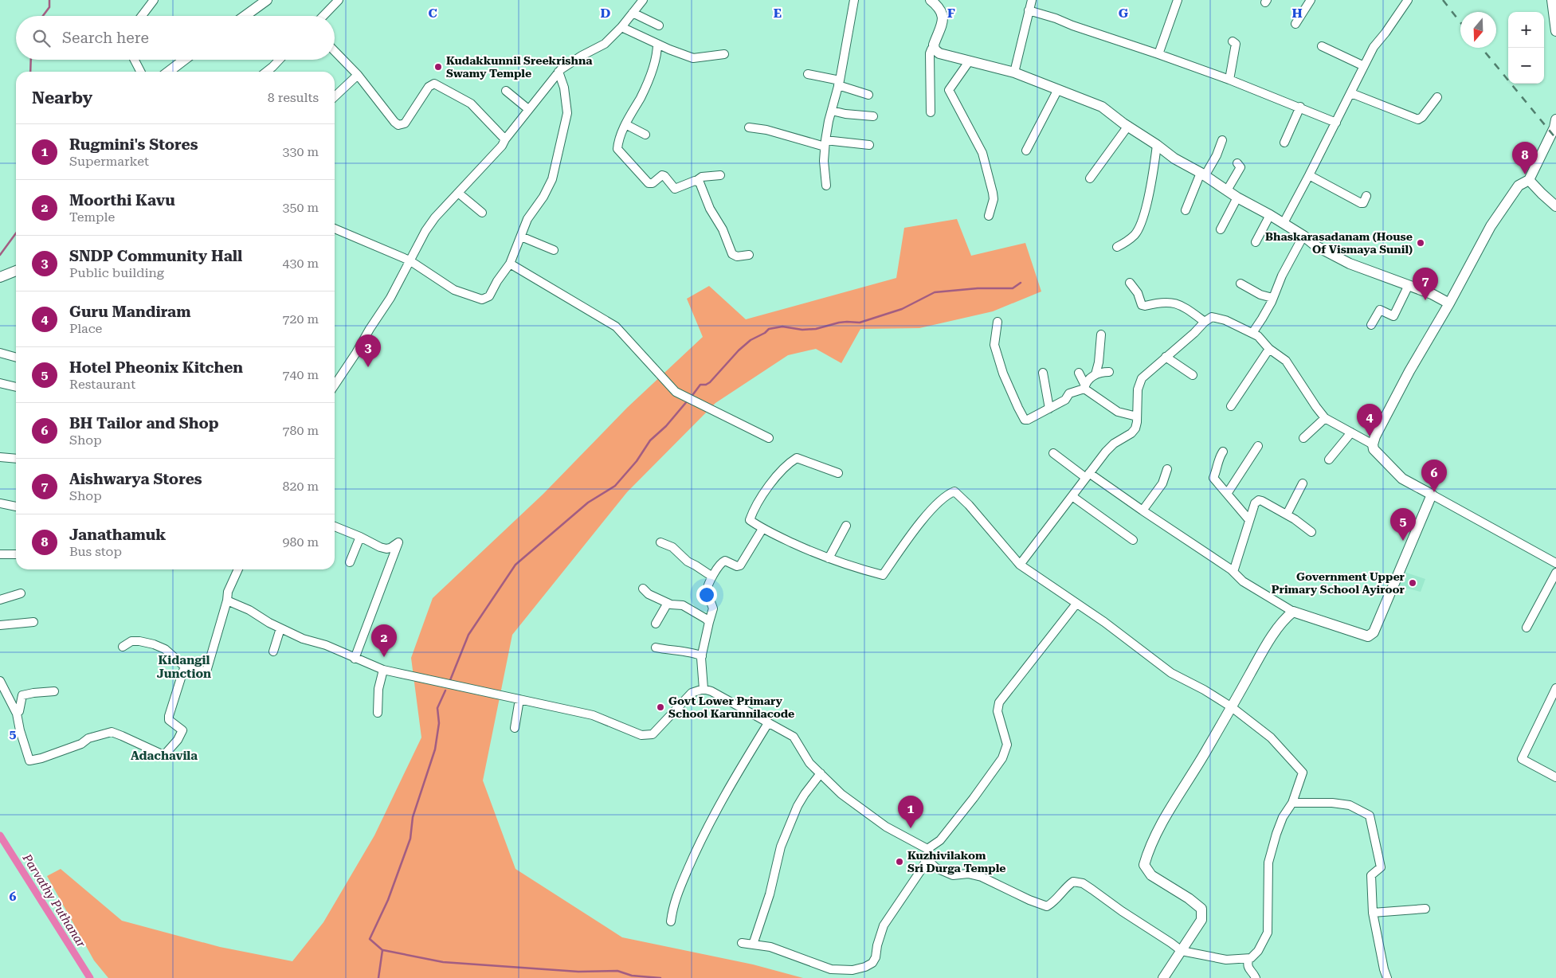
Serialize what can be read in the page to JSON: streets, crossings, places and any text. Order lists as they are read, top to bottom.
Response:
{
  "districts": ["Kidangil Junction", "Adachavila"],
  "water": ["Parvathy Puthanar"],
  "places": [
    "Kudakkunnil Sreekrishna Swamy Temple",
    "Bhaskarasadanam (House Of Vismaya Sunil)",
    "Government Upper Primary School Ayiroor",
    "Govt Lower Primary School Karunnilacode",
    "Kuzhivilakom Sri Durga Temple"
  ],
  "north": "bottom",
  "page": {
    "map_buttons": ["+", "−"],
    "search": "Search here",
    "heading": ["Nearby", "8 results"],
    "list": [
      {
        "mark": "1",
        "name": "Rugmini's Stores",
        "note": "Supermarket",
        "value": "330 m"
      },
      {
        "mark": "2",
        "name": "Moorthi Kavu",
        "note": "Temple",
        "value": "350 m"
      },
      {
        "mark": "3",
        "name": "SNDP Community Hall",
        "note": "Public building",
        "value": "430 m"
      },
      {
        "mark": "4",
        "name": "Guru Mandiram",
        "note": "Place",
        "value": "720 m"
      },
      {
        "mark": "5",
        "name": "Hotel Pheonix Kitchen",
        "note": "Restaurant",
        "value": "740 m"
      },
      {
        "mark": "6",
        "name": "BH Tailor and Shop",
        "note": "Shop",
        "value": "780 m"
      },
      {
        "mark": "7",
        "name": "Aishwarya Stores",
        "note": "Shop",
        "value": "820 m"
      },
      {
        "mark": "8",
        "name": "Janathamuk",
        "note": "Bus stop",
        "value": "980 m"
      }
    ],
    "pins": [
      "8",
      "7",
      "3",
      "4",
      "6",
      "5",
      "2",
      "1"
    ]
  },
  "grid": {
    "columns": [
      "C",
      "D",
      "E",
      "F",
      "G",
      "H"
    ],
    "rows": ["5", "6"]
  }
}
